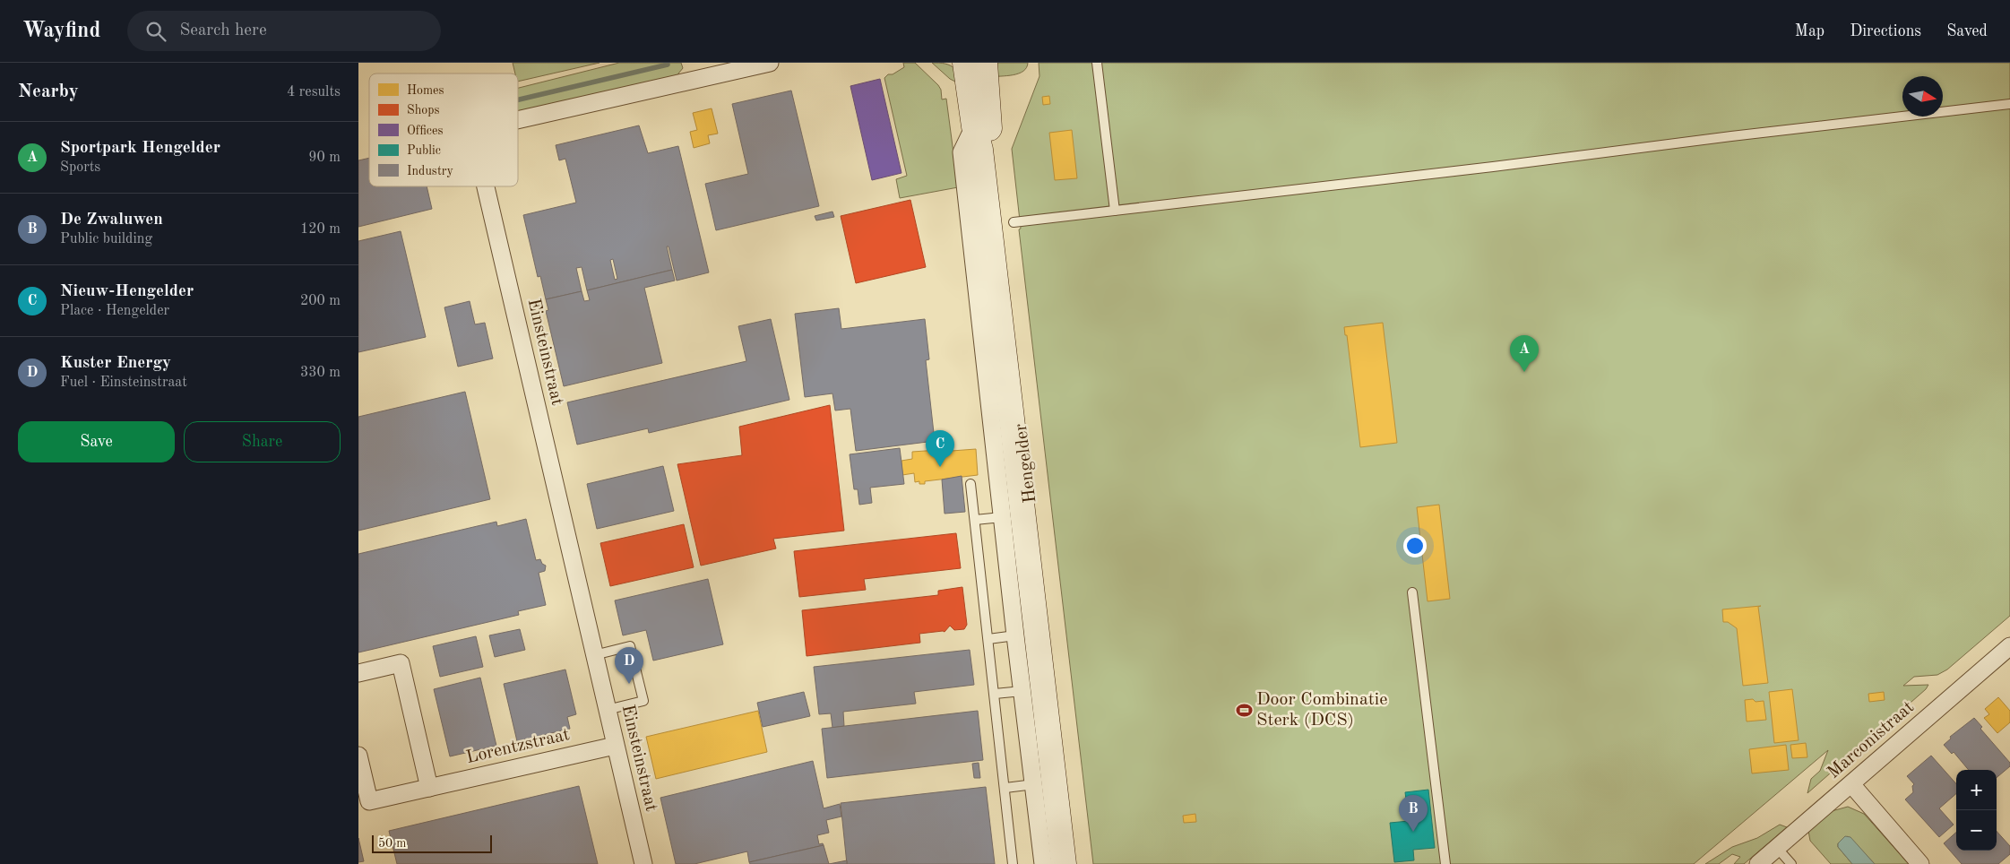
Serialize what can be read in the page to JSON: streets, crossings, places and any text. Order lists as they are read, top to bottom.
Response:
{
  "streets": {
    "main road": ["Hengelder"],
    "street": ["Einsteinstraat", "Marconistraat", "Lorentzstraat"]
  },
  "crossings": [
    ["Einsteinstraat", "Lorentzstraat"]
  ],
  "places": {
    "sports": ["Door Combinatie Sterk (DCS)"]
  },
  "legend": [
    "Homes",
    "Shops",
    "Offices",
    "Public",
    "Industry"
  ],
  "scale_bar": "50 m",
  "north": "right",
  "page": {
    "header": "Wayfind",
    "search": "Search here",
    "nav": ["Map", "Directions", "Saved"],
    "heading": ["Nearby", "4 results"],
    "list": [
      {
        "mark": "A",
        "name": "Sportpark Hengelder",
        "note": "Sports",
        "value": "90 m"
      },
      {
        "mark": "B",
        "name": "De Zwaluwen",
        "note": "Public building",
        "value": "120 m"
      },
      {
        "mark": "C",
        "name": "Nieuw-Hengelder",
        "note": "Place · Hengelder",
        "value": "200 m"
      },
      {
        "mark": "D",
        "name": "Kuster Energy",
        "note": "Fuel · Einsteinstraat",
        "value": "330 m"
      }
    ],
    "pins": [
      "A",
      "C",
      "D",
      "B"
    ],
    "buttons": ["Save", "Share"],
    "map_buttons": ["+", "−"],
    "scale": "50 m"
  }
}
